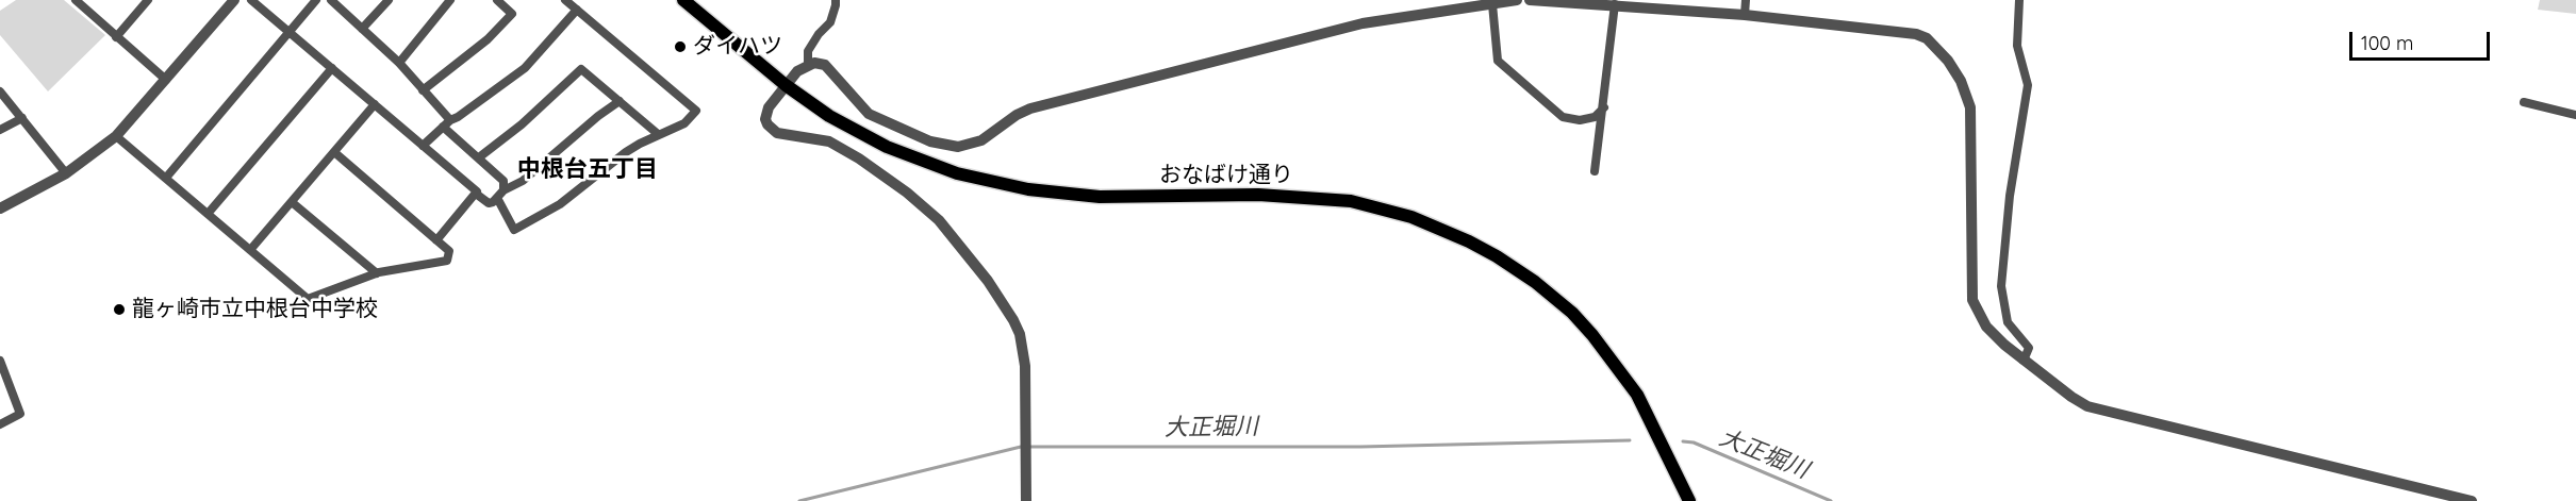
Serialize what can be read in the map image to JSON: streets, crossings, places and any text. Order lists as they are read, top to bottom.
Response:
{
  "streets": {
    "main road": ["おなばけ通り"]
  },
  "districts": ["中根台五丁目"],
  "water": ["大正堀川"],
  "places": ["ダイハツ", "龍ヶ崎市立中根台中学校"],
  "scale_bar": "100 m"
}
